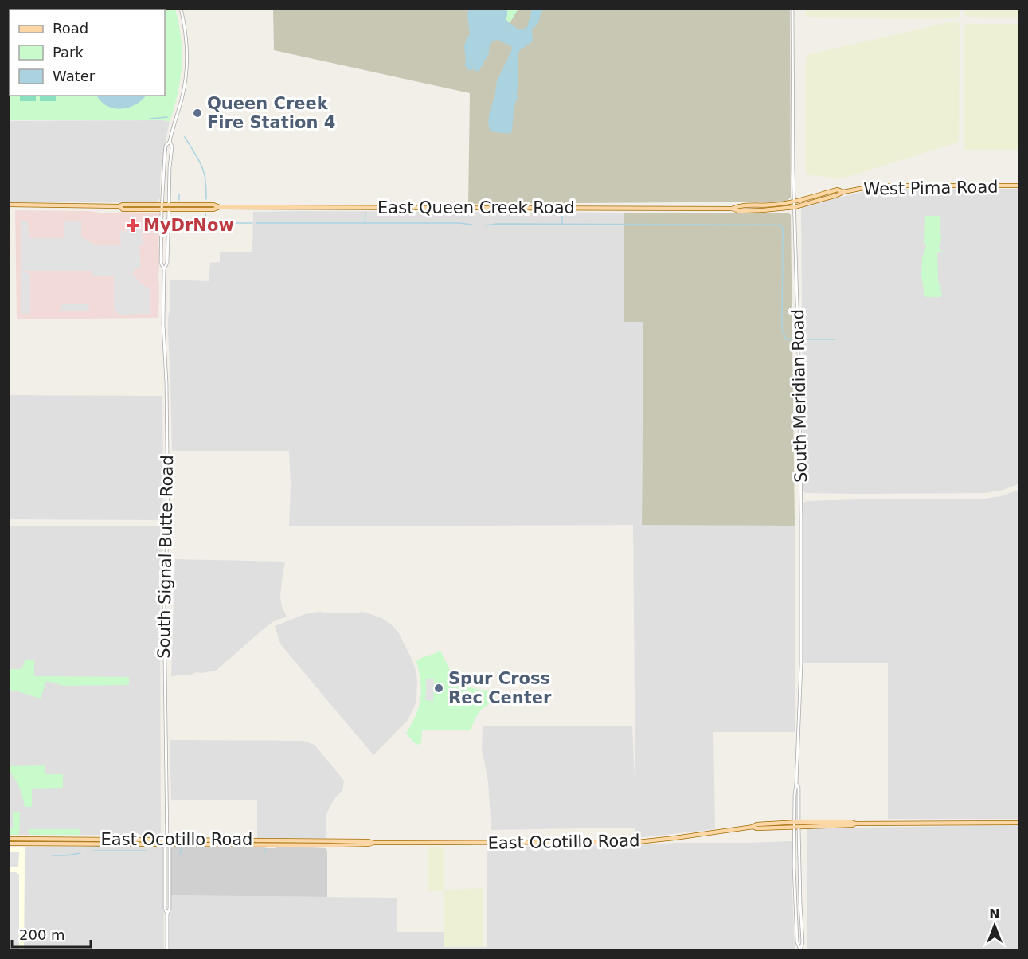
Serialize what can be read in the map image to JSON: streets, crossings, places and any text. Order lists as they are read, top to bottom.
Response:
{
  "streets": {
    "main road": ["West Pima Road", "East Queen Creek Road", "East Ocotillo Road"],
    "street": ["South Meridian Road", "South Signal Butte Road"]
  },
  "crossings": [
    ["West Pima Road", "East Queen Creek Road"],
    ["West Pima Road", "South Meridian Road"],
    ["East Queen Creek Road", "South Meridian Road"],
    ["East Queen Creek Road", "South Signal Butte Road"],
    ["South Meridian Road", "East Ocotillo Road"],
    ["South Signal Butte Road", "East Ocotillo Road"]
  ],
  "places": {
    "other": ["Queen Creek Fire Station 4", "Spur Cross Rec Center"],
    "health": ["MyDrNow"]
  },
  "legend": ["Road", "Park", "Water"],
  "scale_bar": "200 m",
  "north": "top"
}
